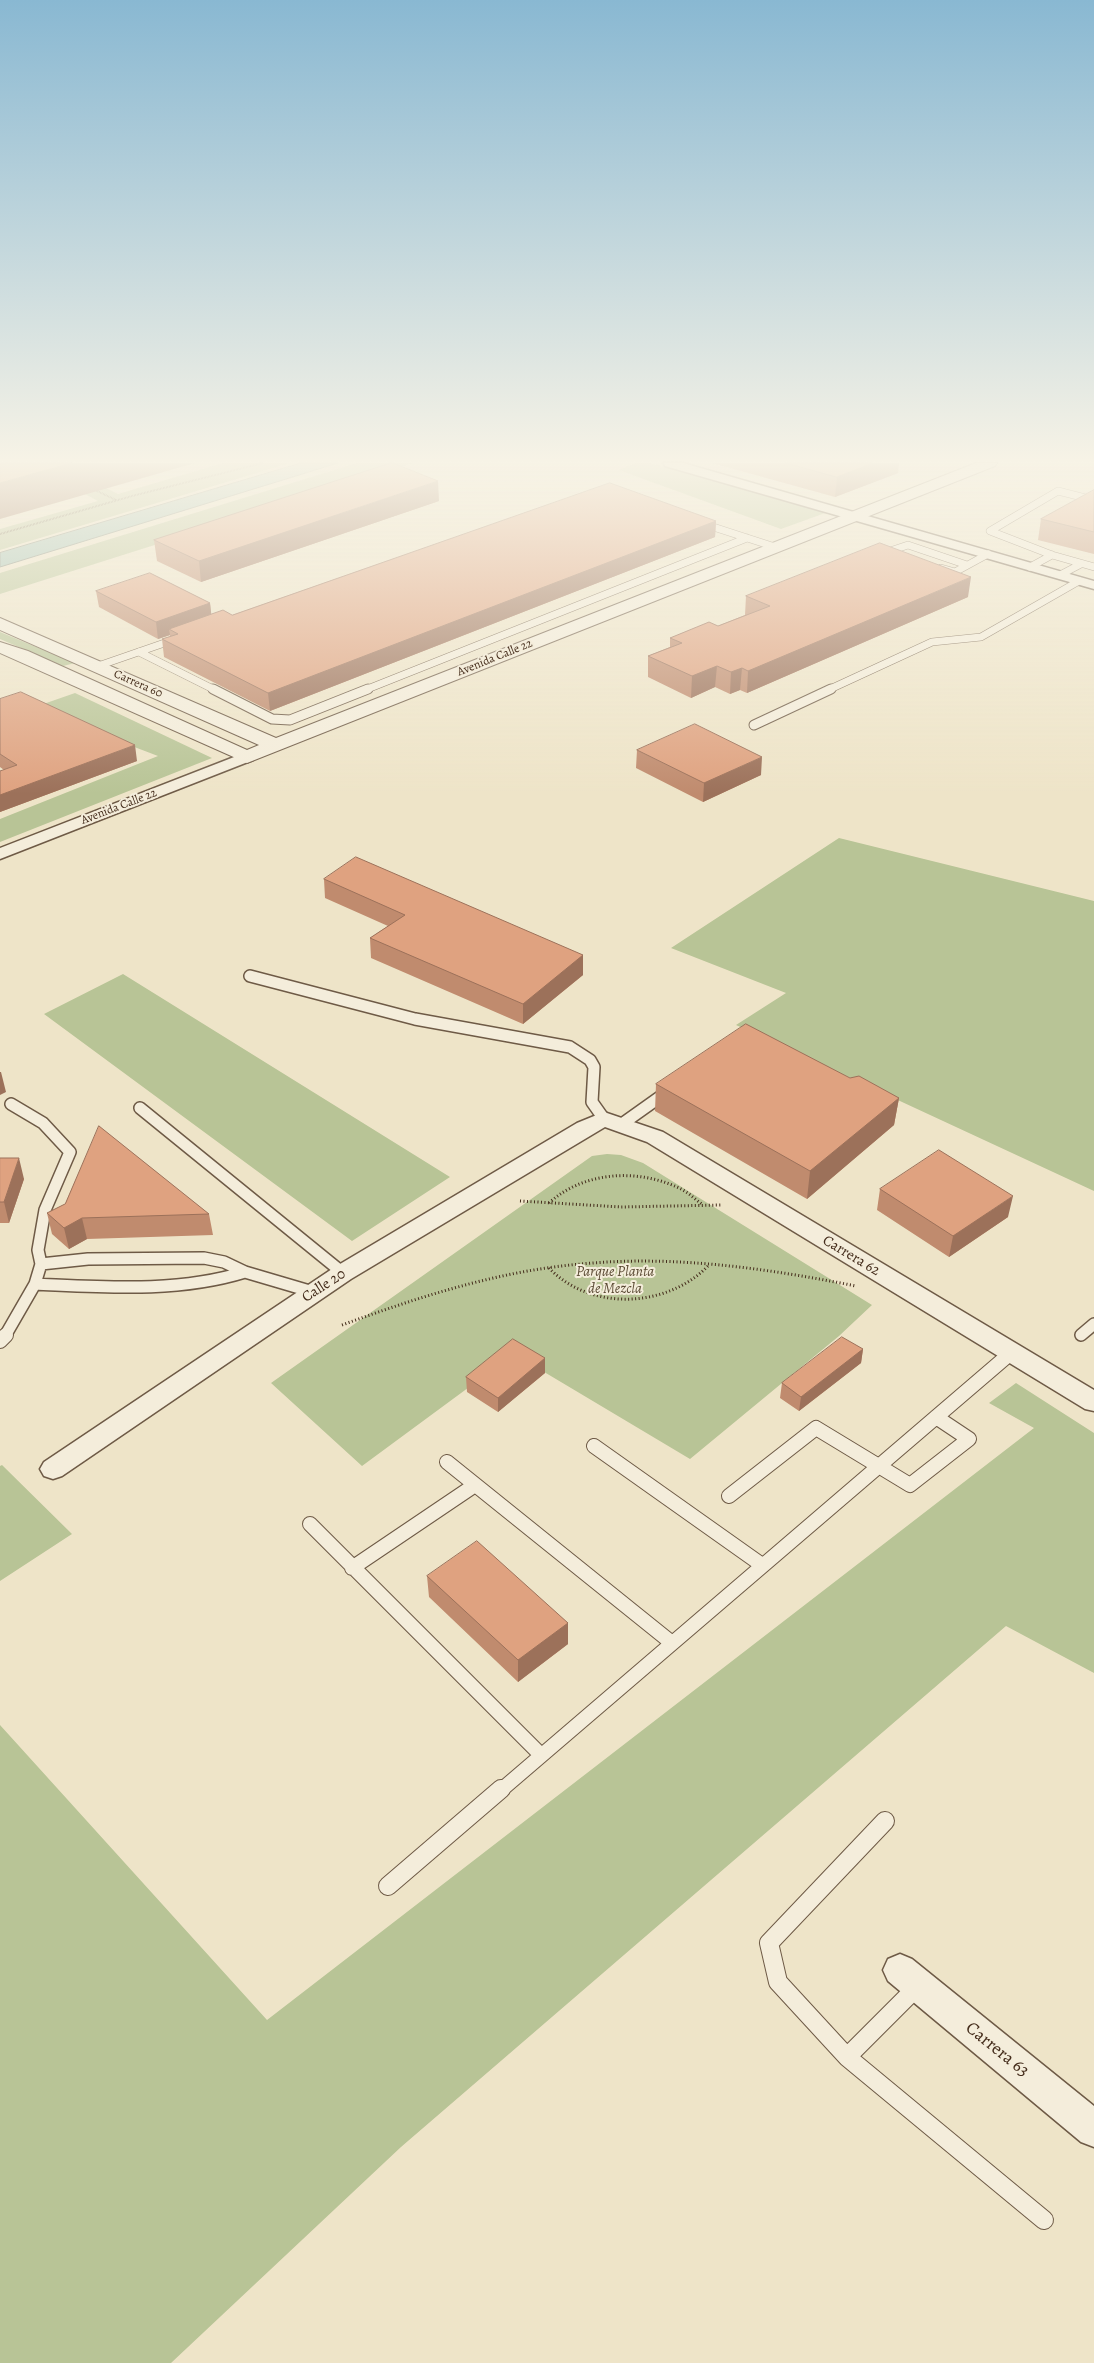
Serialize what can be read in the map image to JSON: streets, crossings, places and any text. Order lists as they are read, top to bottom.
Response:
{
  "streets": {
    "street": [
      "Avenida Calle 22",
      "Carrera 60",
      "Carrera 62",
      "Calle 20",
      "Carrera 63"
    ]
  },
  "crossings": [
    ["Avenida Calle 22", "Carrera 60"],
    ["Carrera 62", "Calle 20"]
  ],
  "parks": ["Parque Planta de Mezcla"]
}
